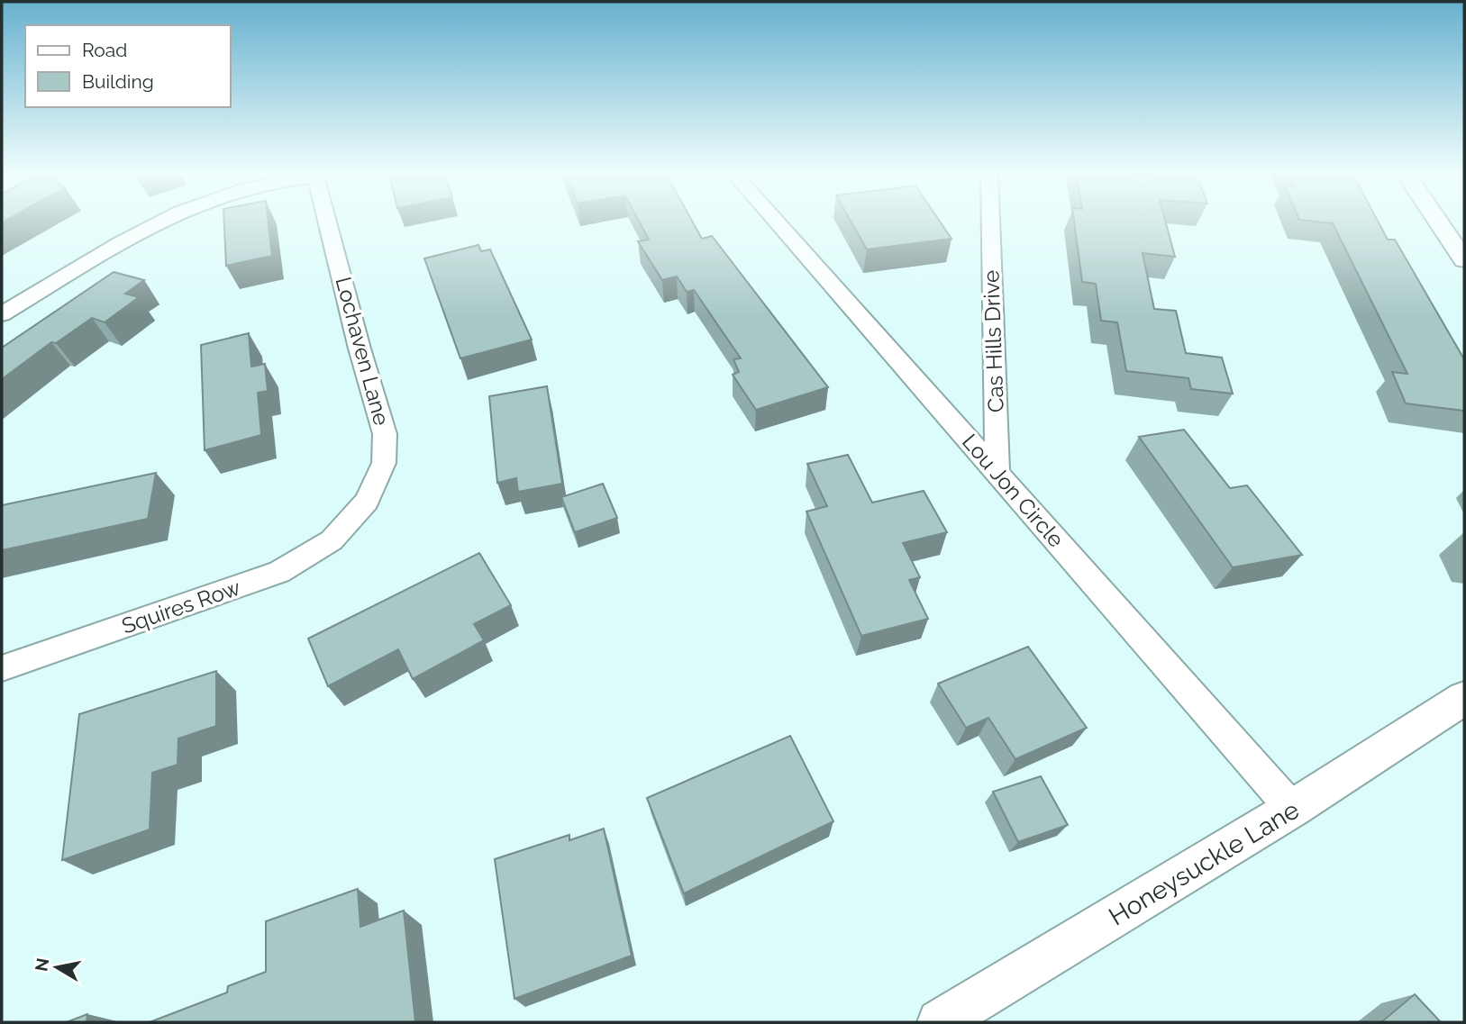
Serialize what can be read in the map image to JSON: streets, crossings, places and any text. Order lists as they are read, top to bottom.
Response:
{
  "streets": {
    "street": [
      "Cas Hills Drive",
      "Lochaven Lane",
      "Lou Jon Circle",
      "Squires Row",
      "Honeysuckle Lane"
    ]
  },
  "crossings": [
    ["Cas Hills Drive", "Lou Jon Circle"],
    ["Lochaven Lane", "Squires Row"],
    ["Lou Jon Circle", "Honeysuckle Lane"]
  ],
  "legend": ["Road", "Building"],
  "north": "left"
}
